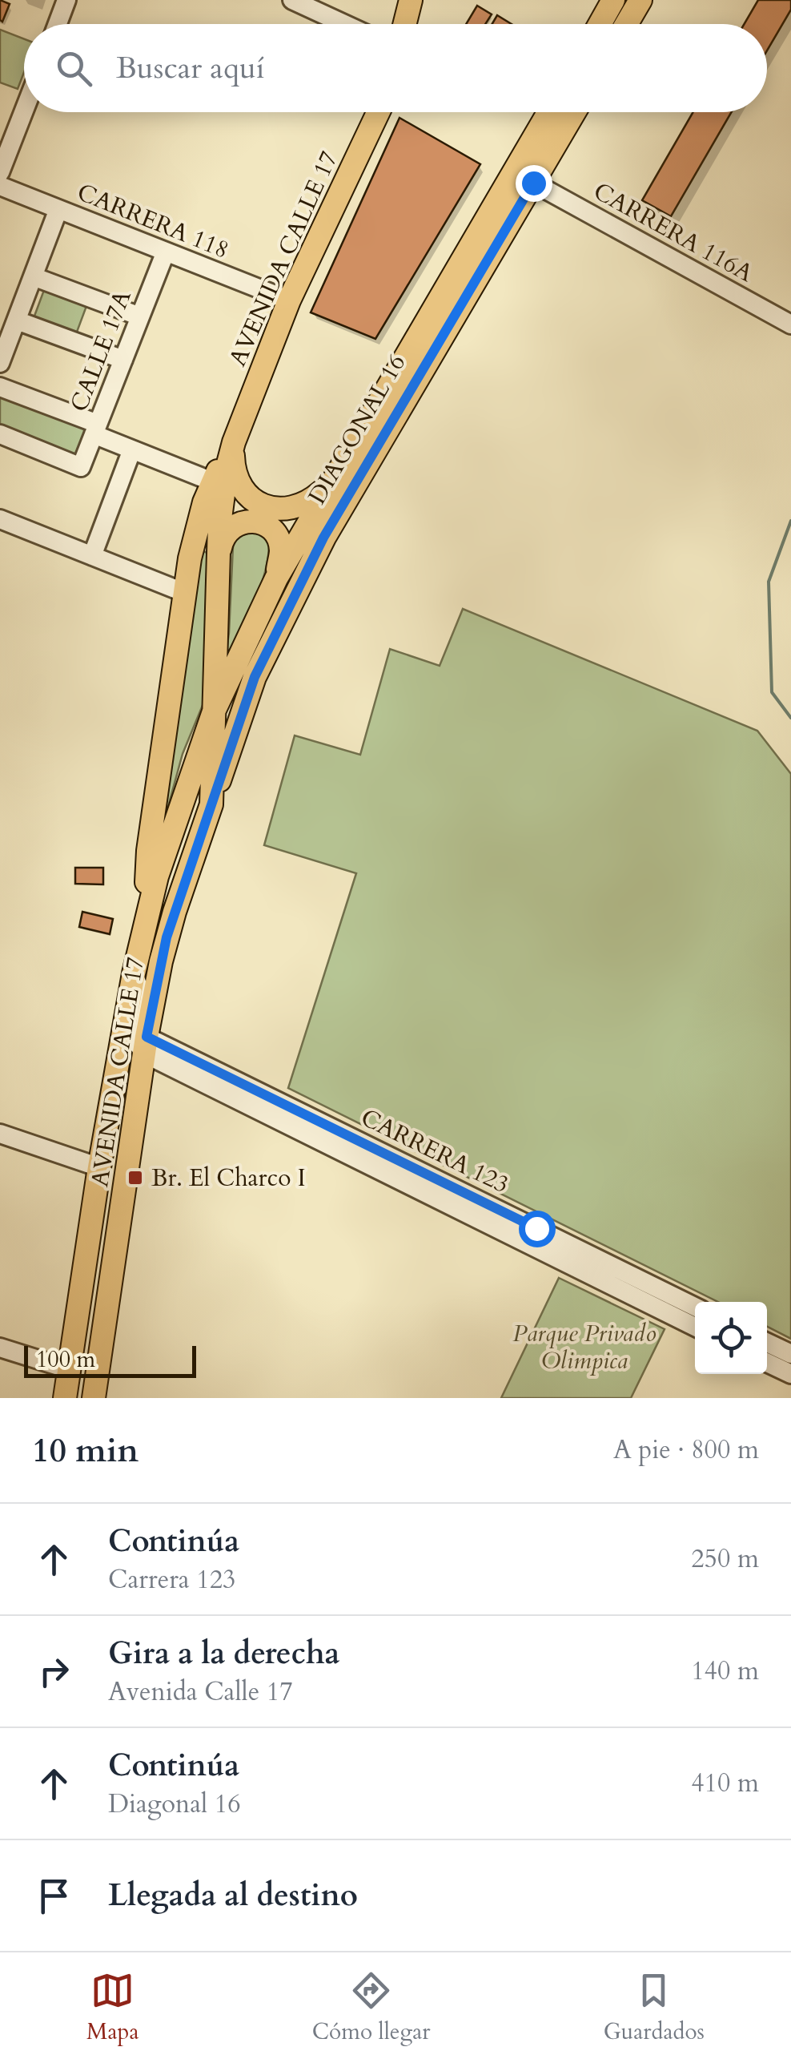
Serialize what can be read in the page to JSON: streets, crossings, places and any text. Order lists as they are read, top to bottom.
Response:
{
  "streets": {
    "main road": ["AVENIDA CALLE 17", "DIAGONAL 16"],
    "street": [
      "CARRERA 118",
      "CARRERA 116A",
      "CALLE 17A",
      "CARRERA 123"
    ]
  },
  "crossings": [
    ["CARRERA 118", "AVENIDA CALLE 17"],
    ["CARRERA 118", "CALLE 17A"],
    ["CARRERA 116A", "DIAGONAL 16"],
    ["AVENIDA CALLE 17", "DIAGONAL 16"],
    ["AVENIDA CALLE 17", "CARRERA 123"]
  ],
  "parks": ["Parque Privado Olimpica"],
  "places": {
    "transit": ["Br. El Charco I"]
  },
  "scale_bar": "100 m",
  "page": {
    "search": "Buscar aquí",
    "scale": "100 m",
    "heading": ["10 min", "A pie · 800 m"],
    "list": [
      ["Continúa", "Carrera 123", "250 m"],
      ["Gira a la derecha", "Avenida Calle 17", "140 m"],
      ["Continúa", "Diagonal 16", "410 m"],
      "Llegada al destino"
    ],
    "nav": ["Mapa", "Cómo llegar", "Guardados"]
  }
}
